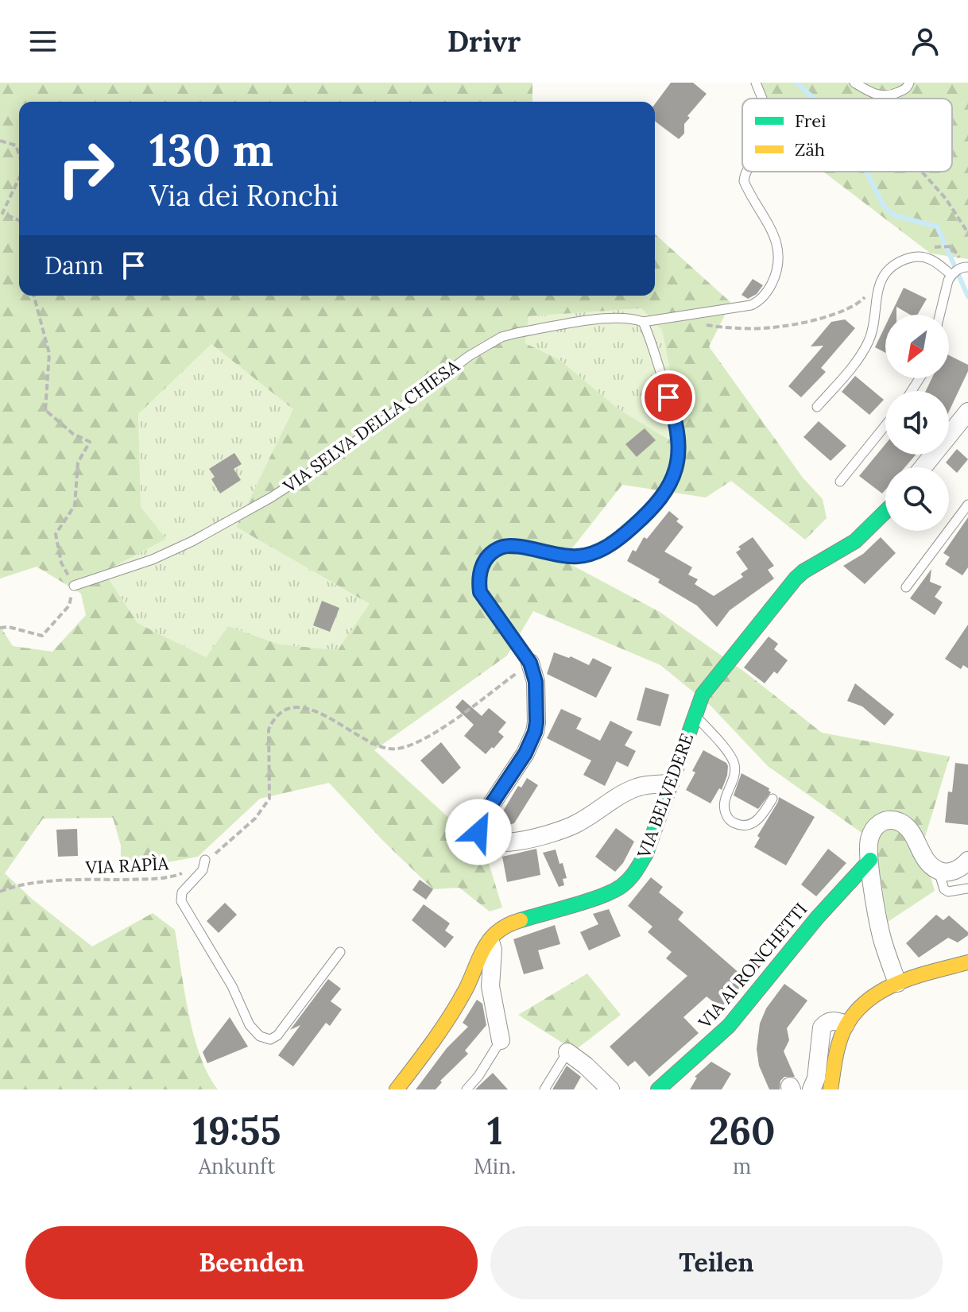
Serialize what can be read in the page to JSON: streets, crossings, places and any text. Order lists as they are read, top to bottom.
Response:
{
  "streets": {
    "street": ["VIA BELVEDERE", "VIA AI RONCHETTI"],
    "lane": ["VIA SELVA DELLA CHIESA"],
    "path": ["VIA RAPÌA"]
  },
  "legend": ["Frei", "Zäh"],
  "north": "bottom left",
  "page": {
    "header": "Drivr",
    "turn": ["130 m", "Via dei Ronchi"],
    "then": "Dann",
    "eta": [
      "19:55",
      "Ankunft",
      "1",
      "Min.",
      "260",
      "m"
    ],
    "buttons": ["Beenden", "Teilen"]
  }
}
